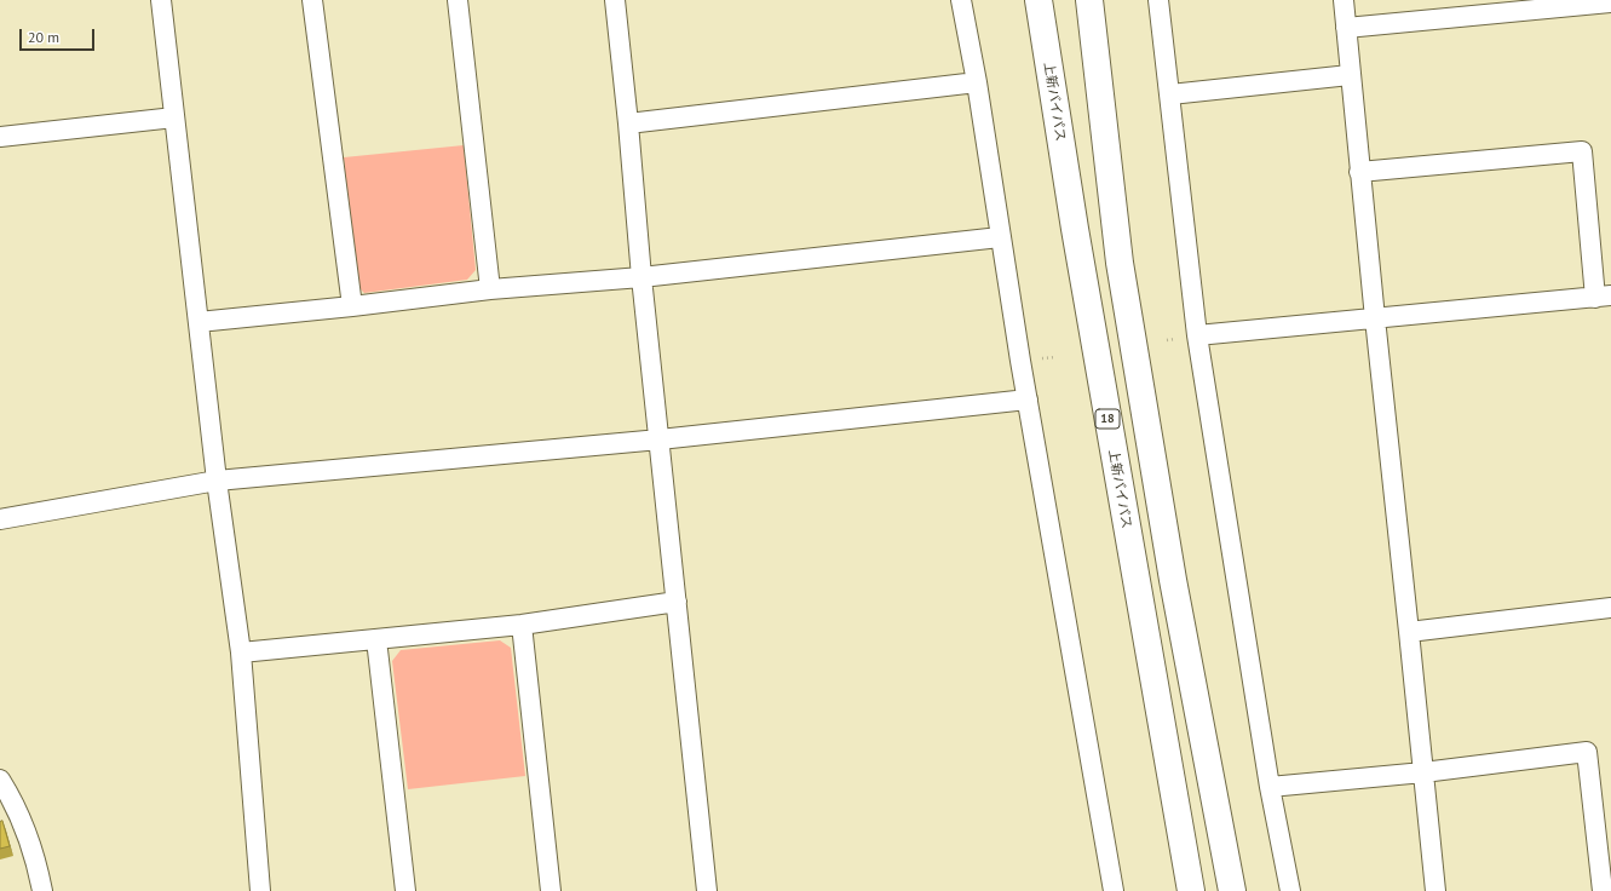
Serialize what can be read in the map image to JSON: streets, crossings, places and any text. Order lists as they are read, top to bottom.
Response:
{
  "streets": {
    "highway": ["上新バイパス", "18"]
  },
  "scale_bar": "20 m"
}
